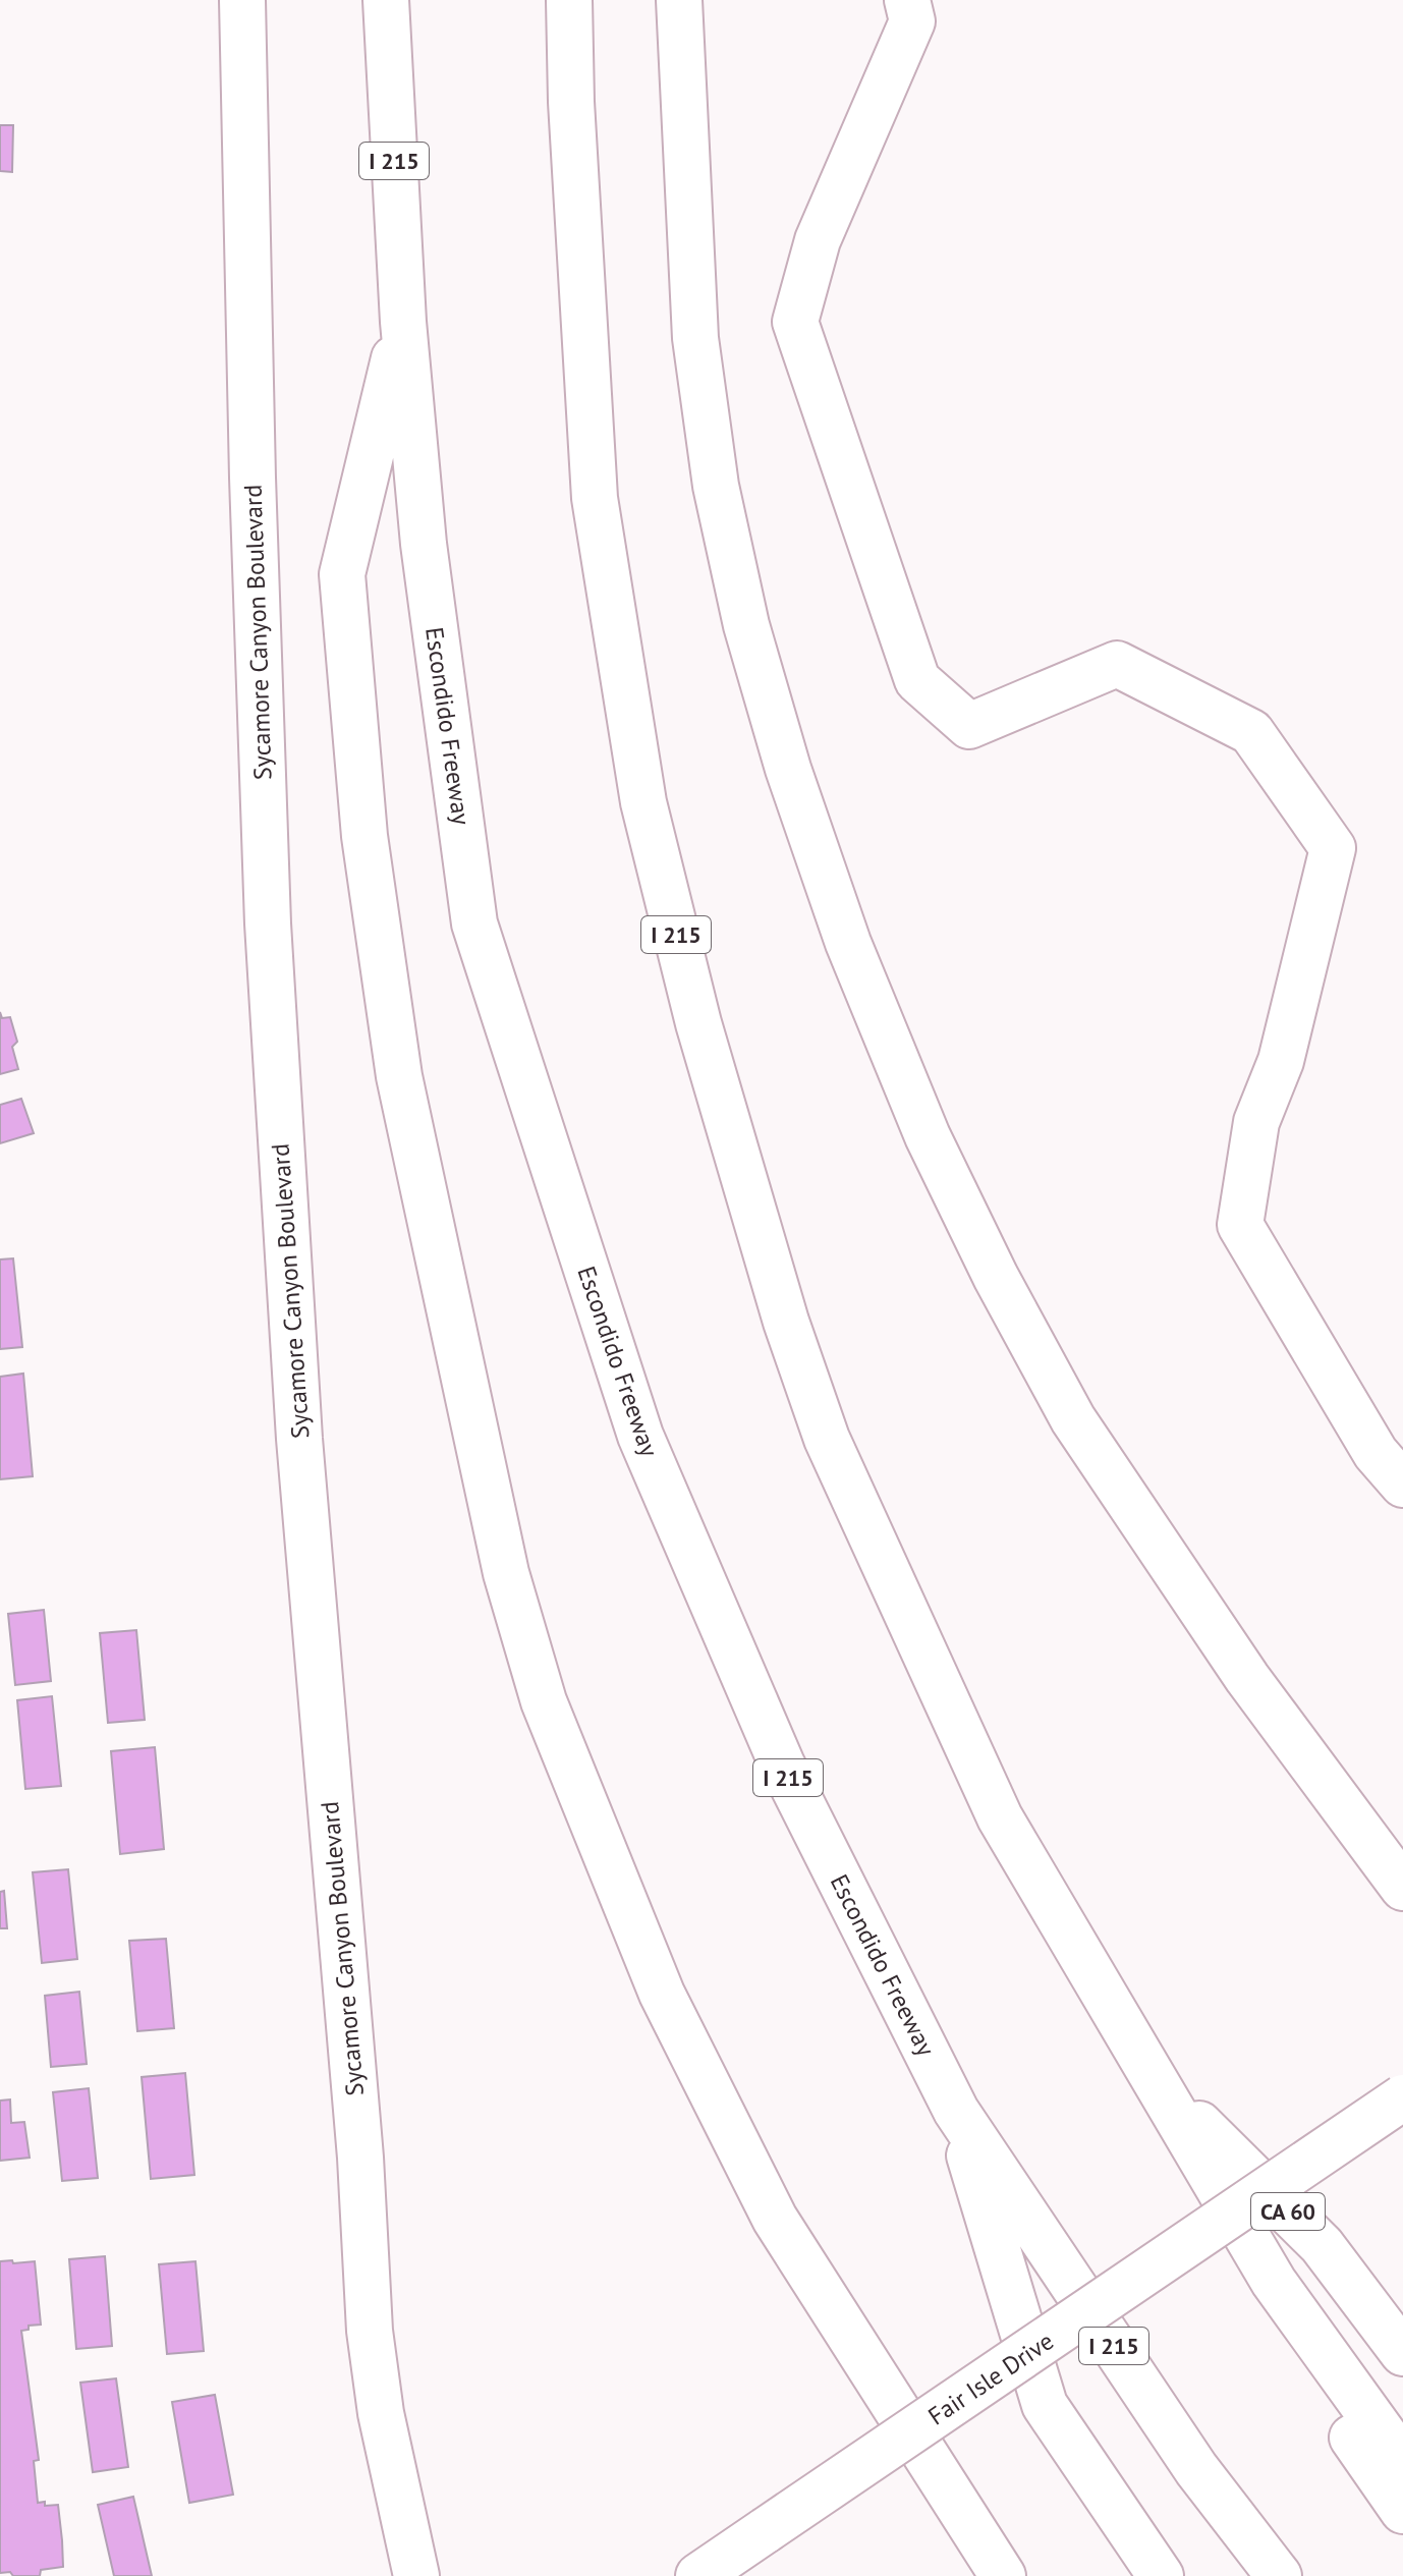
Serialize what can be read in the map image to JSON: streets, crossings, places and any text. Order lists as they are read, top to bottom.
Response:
{
  "streets": {
    "main road": [
      "I 215",
      "Sycamore Canyon Boulevard",
      "Escondido Freeway",
      "CA 60",
      "Fair Isle Drive"
    ]
  },
  "crossings": [
    ["I 215", "CA 60"]
  ]
}
